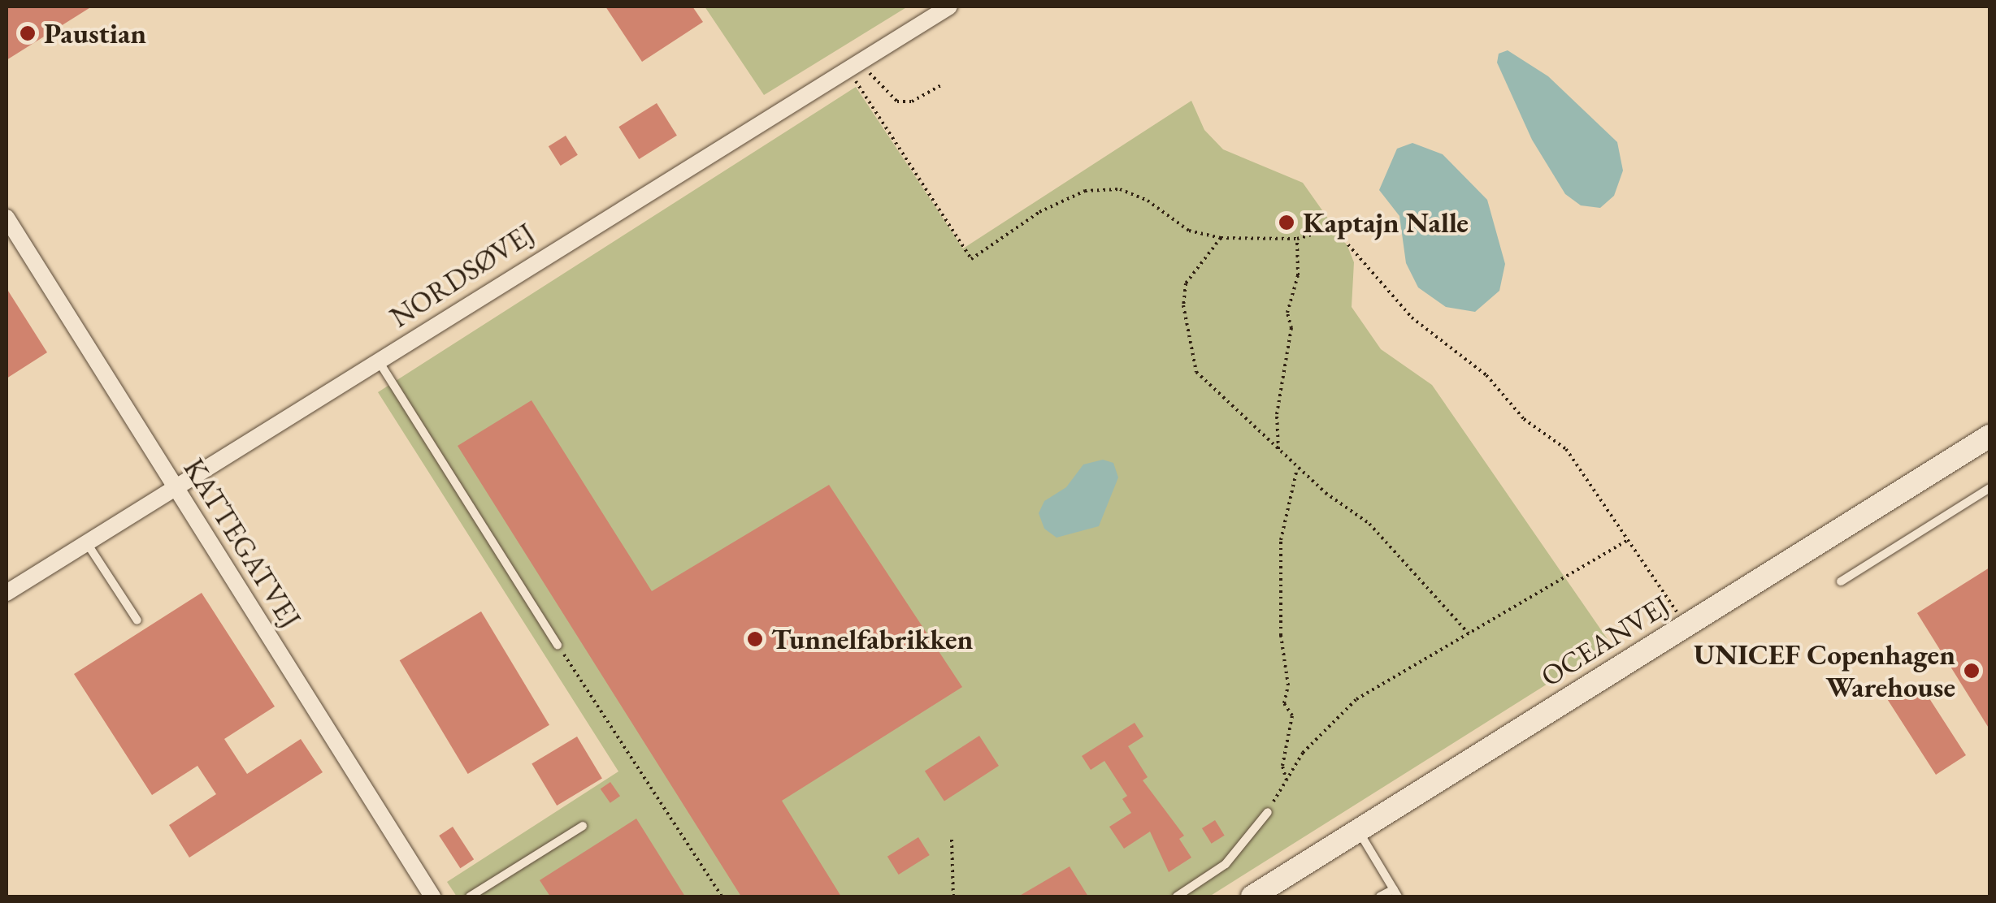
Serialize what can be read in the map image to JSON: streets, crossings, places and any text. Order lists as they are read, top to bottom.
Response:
{
  "streets": {
    "street": ["NORDSØVEJ", "KATTEGATVEJ", "OCEANVEJ"]
  },
  "crossings": [
    ["NORDSØVEJ", "KATTEGATVEJ"]
  ],
  "places": [
    "Paustian",
    "Kaptajn Nalle",
    "Tunnelfabrikken",
    "UNICEF Copenhagen Warehouse"
  ]
}
